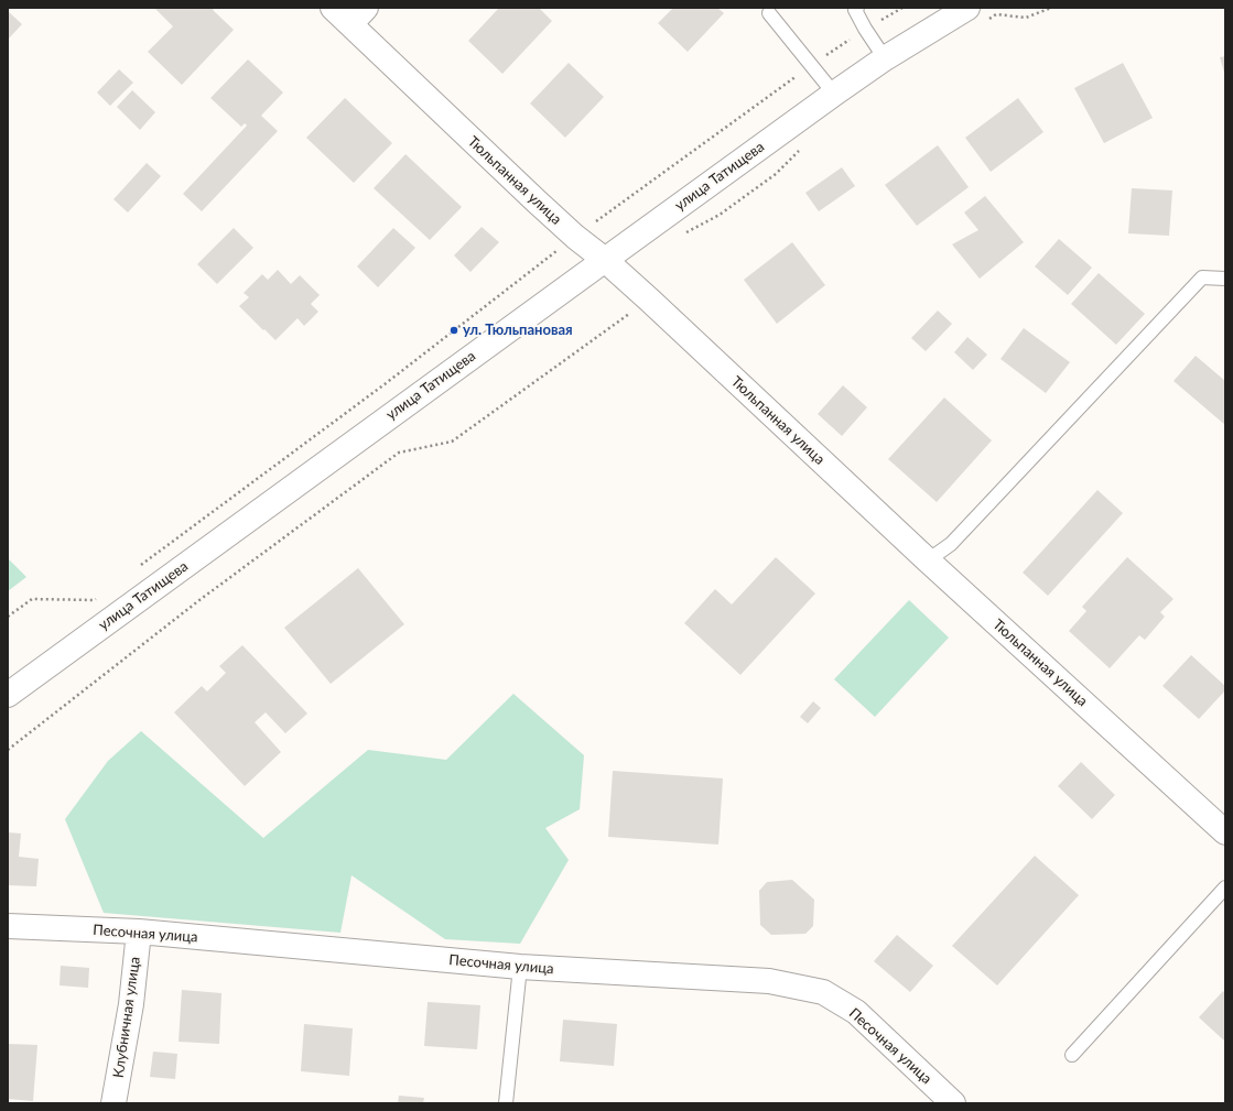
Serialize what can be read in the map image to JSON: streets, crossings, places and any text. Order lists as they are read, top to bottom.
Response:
{
  "streets": {
    "street": [
      "улица Татищева",
      "Тюльпанная улица",
      "Песочная улица",
      "Клубничная улица"
    ]
  },
  "crossings": [
    ["улица Татищева", "Тюльпанная улица"],
    ["Песочная улица", "Клубничная улица"]
  ],
  "places": ["ул. Тюльпановая"]
}
